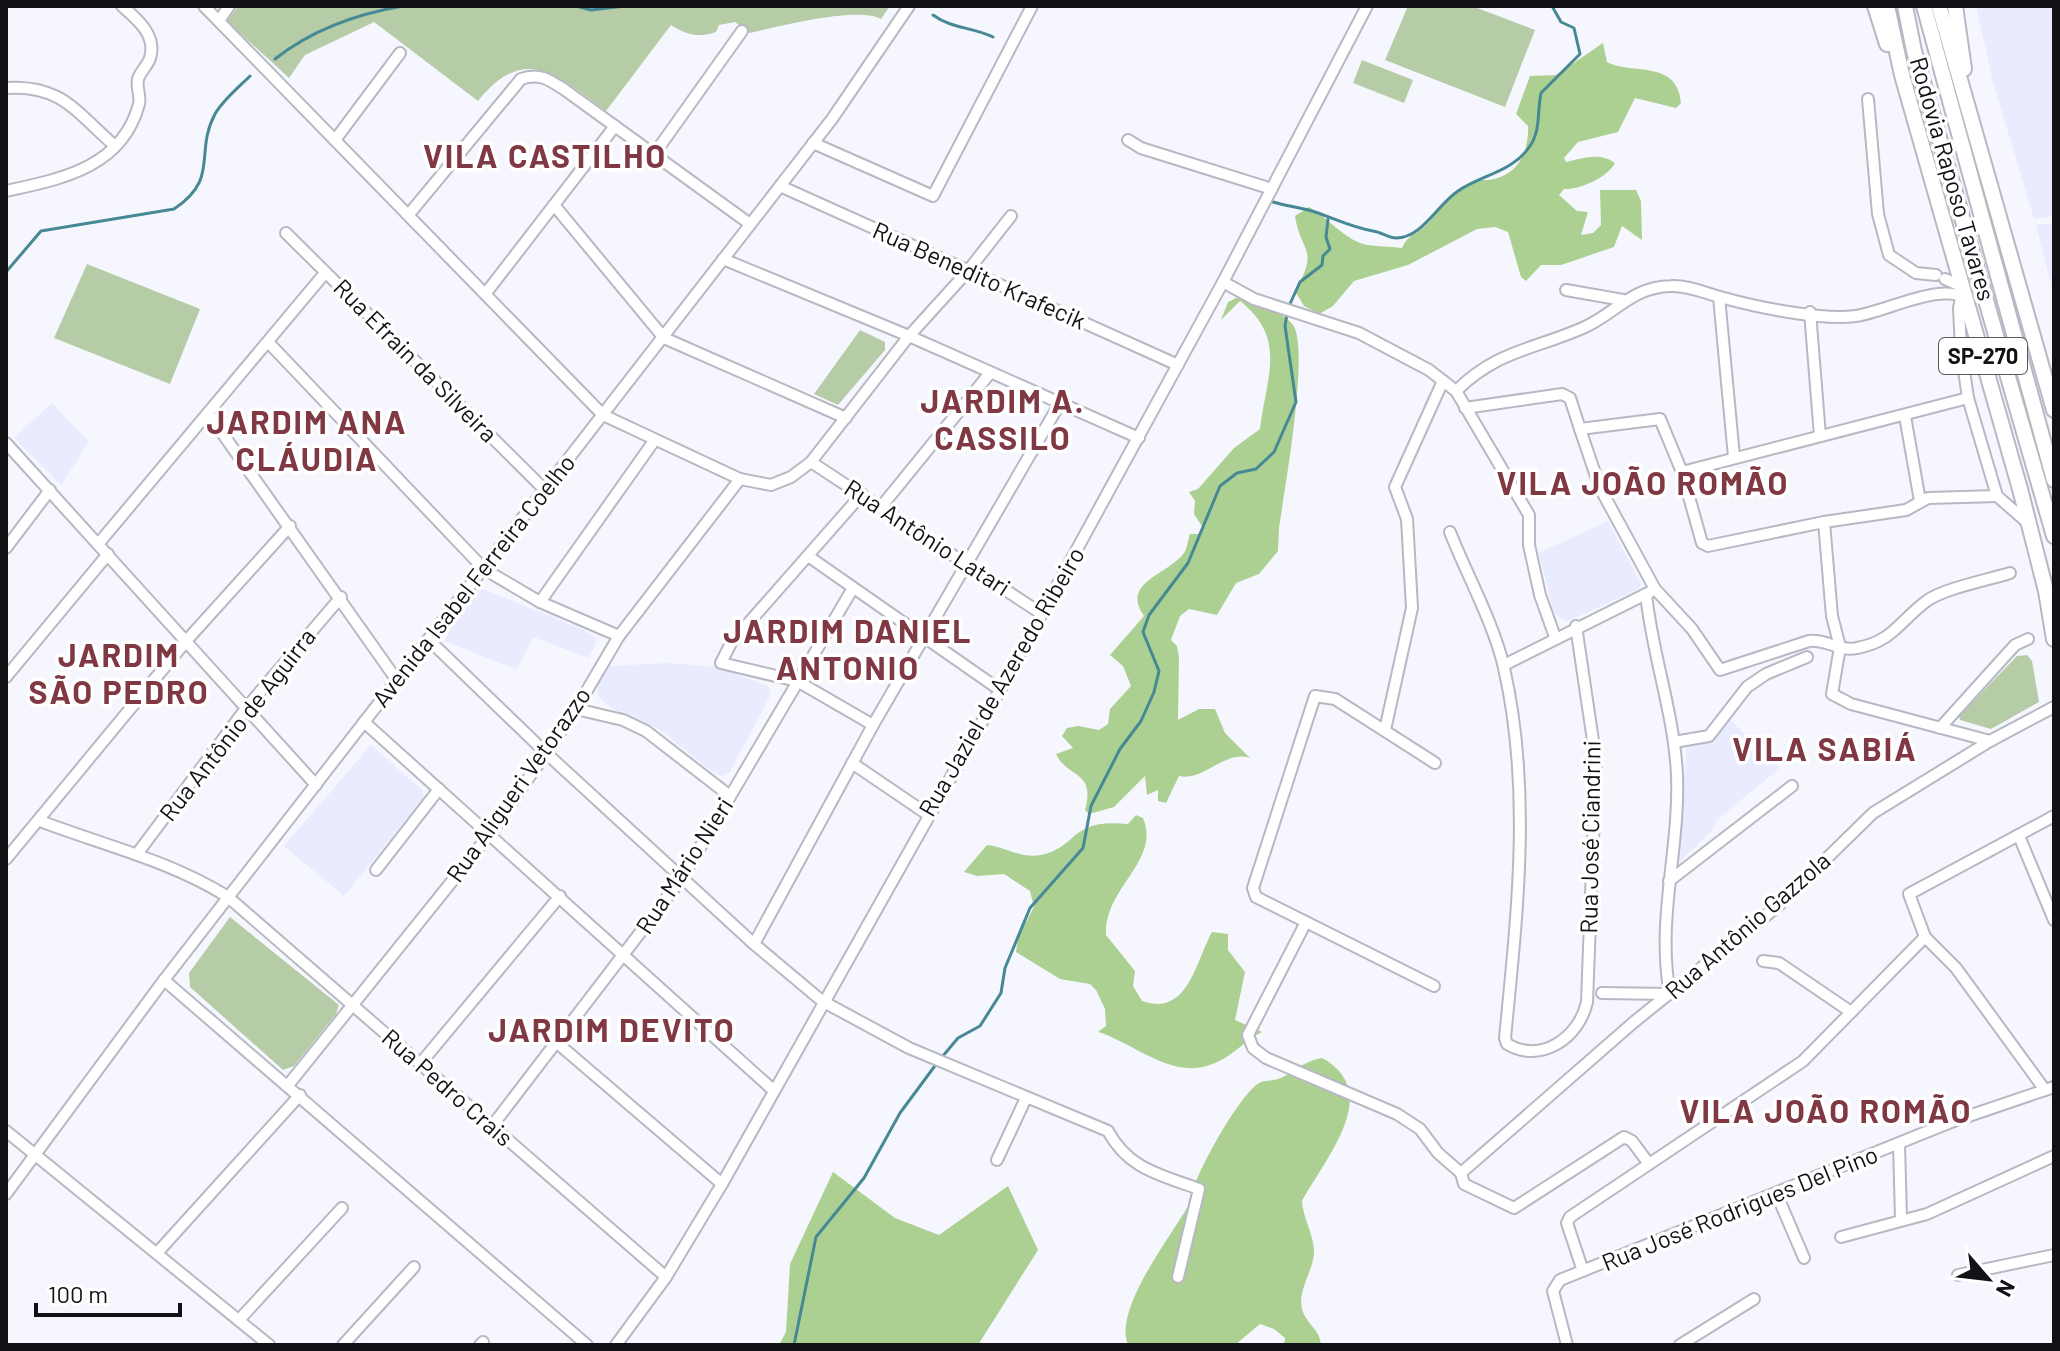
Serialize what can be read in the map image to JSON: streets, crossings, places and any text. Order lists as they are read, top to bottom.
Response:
{
  "streets": {
    "highway": ["Rodovia Raposo Tavares", "SP-270"],
    "street": [
      "Rua Benedito Krafecik",
      "Rua Efrain da Silveira",
      "Rua Antônio Latari",
      "Avenida Isabel Ferreira Coelho",
      "Rua Jaziel de Azeredo Ribeiro",
      "Rua Antônio de Aguirra",
      "Rua Aligueri Vetorazzo",
      "Rua José Ciandrini",
      "Rua Mário Nieri",
      "Rua Antônio Gazzola",
      "Rua Pedro Crais",
      "Rua José Rodrigues Del Pino"
    ]
  },
  "crossings": [
    ["Rua Benedito Krafecik", "Avenida Isabel Ferreira Coelho"],
    ["Rua Benedito Krafecik", "Rua Jaziel de Azeredo Ribeiro"],
    ["Rua Efrain da Silveira", "Avenida Isabel Ferreira Coelho"],
    ["Rua Antônio Latari", "Rua Jaziel de Azeredo Ribeiro"],
    ["Avenida Isabel Ferreira Coelho", "Rua Pedro Crais"],
    ["Rua Jaziel de Azeredo Ribeiro", "Rua Pedro Crais"],
    ["Rua Antônio de Aguirra", "Rua Pedro Crais"],
    ["Rua Aligueri Vetorazzo", "Rua Pedro Crais"],
    ["Rua Mário Nieri", "Rua Pedro Crais"]
  ],
  "districts": [
    "VILA CASTILHO",
    "JARDIM A. CASSILO",
    "JARDIM ANA CLÁUDIA",
    "VILA JOÃO ROMÃO",
    "JARDIM DANIEL ANTONIO",
    "JARDIM SÃO PEDRO",
    "VILA SABIÁ",
    "JARDIM DEVITO",
    "VILA JOÃO ROMÃO"
  ],
  "scale_bar": "100 m",
  "north": "bottom right"
}
